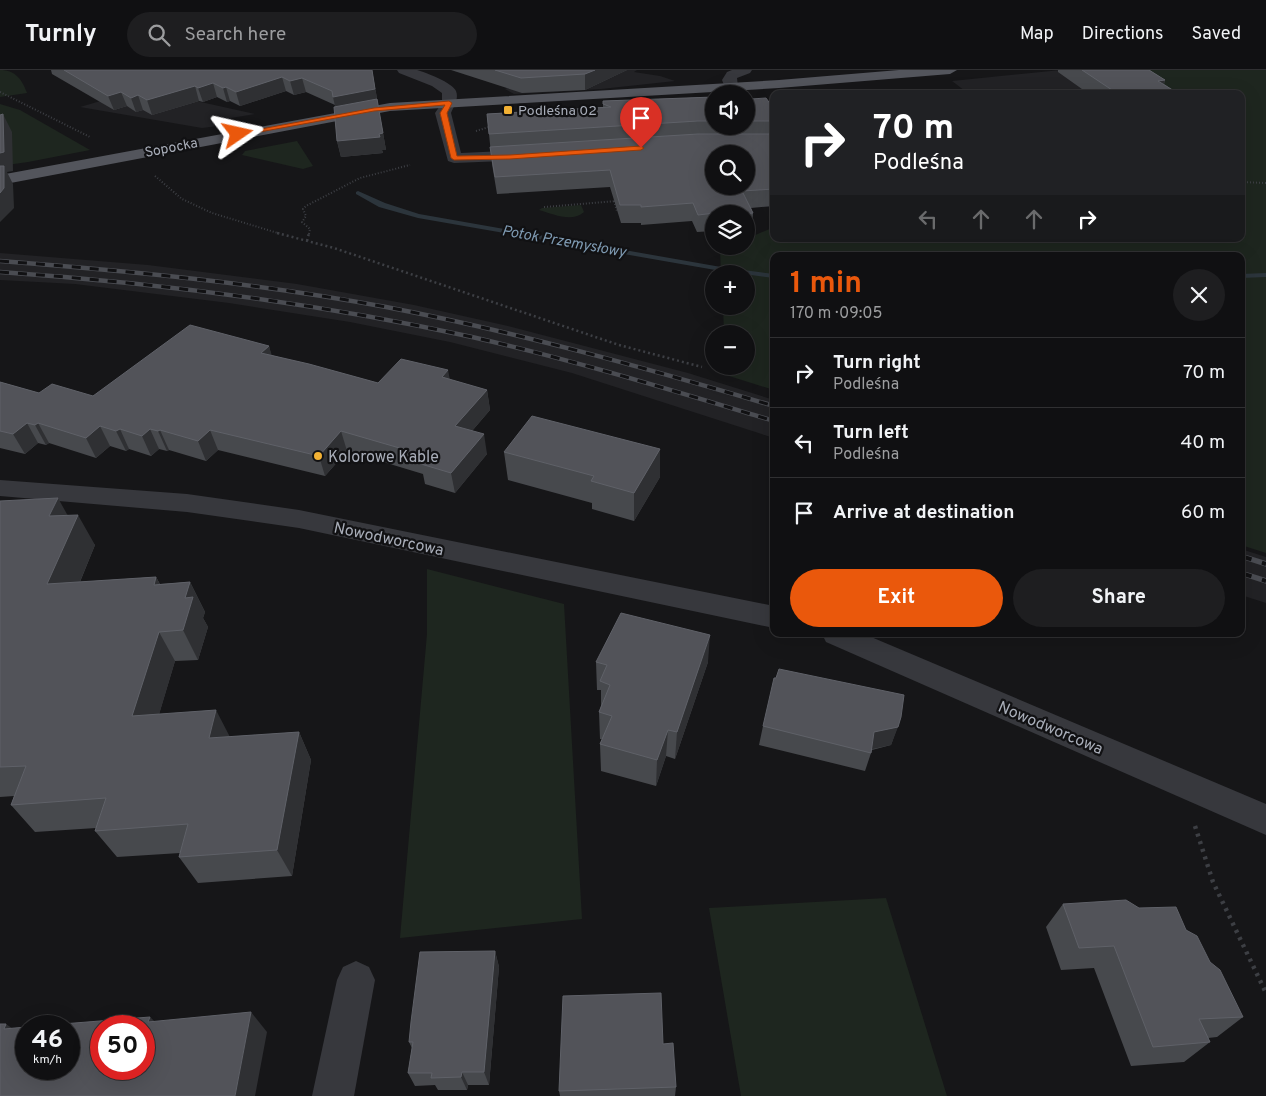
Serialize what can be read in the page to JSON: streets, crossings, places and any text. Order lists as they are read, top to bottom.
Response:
{
  "streets": {
    "main road": ["Sopocka"],
    "street": ["Nowodworcowa"]
  },
  "water": ["Potok Przemysłowy"],
  "places": {
    "transit": ["Podleśna 02"],
    "other": ["Kolorowe Kable"]
  },
  "page": {
    "header": "Turnly",
    "search": "Search here",
    "nav": ["Map", "Directions", "Saved"],
    "map_buttons": ["+", "−"],
    "turn": ["70 m", "Podleśna"],
    "heading": ["1 min", "170 m · 09:05"],
    "list": [
      {
        "name": "Turn right",
        "note": "Podleśna",
        "value": "70 m"
      },
      {
        "name": "Turn left",
        "note": "Podleśna",
        "value": "40 m"
      },
      {
        "name": "Arrive at destination",
        "value": "60 m"
      }
    ],
    "buttons": ["Exit", "Share"],
    "speed": "46 km/h",
    "limit": "50"
  }
}
